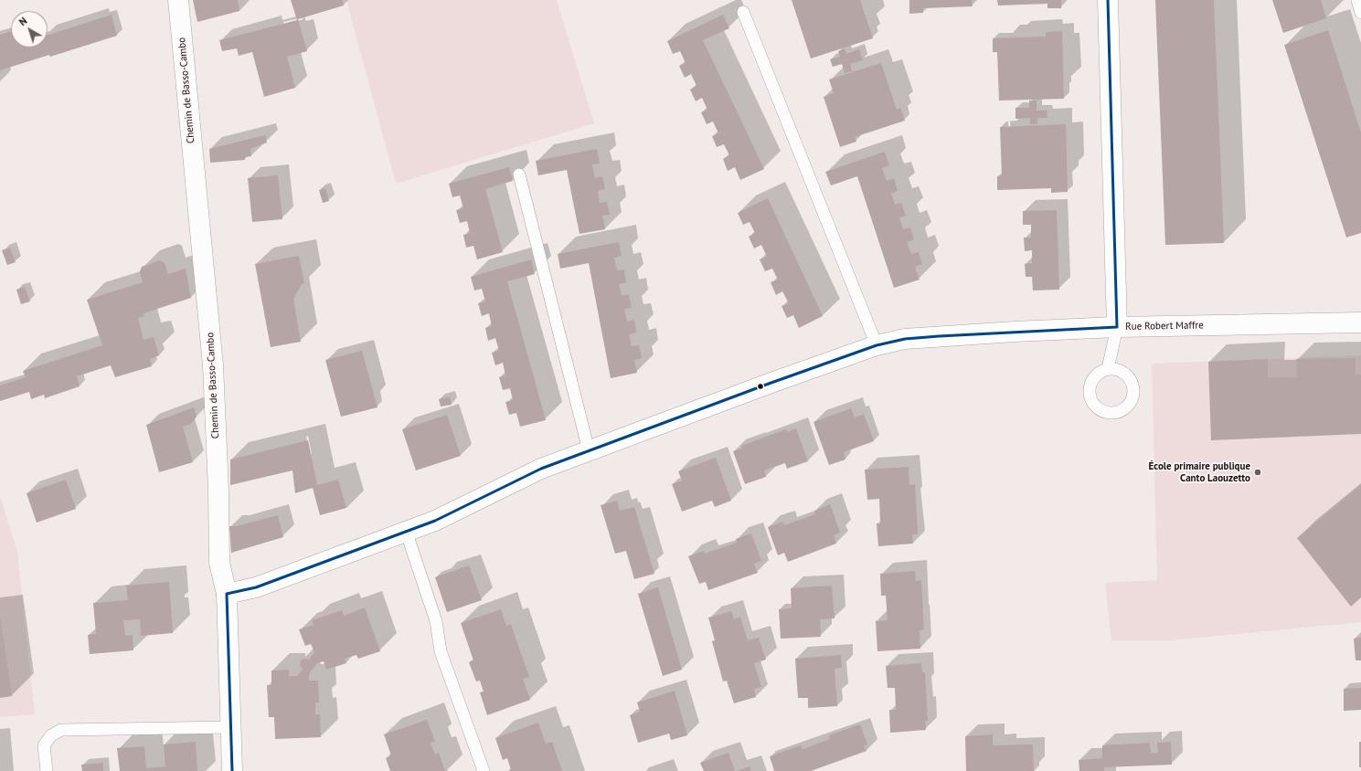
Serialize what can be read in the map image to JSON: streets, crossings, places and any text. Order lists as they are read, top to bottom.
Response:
{
  "streets": {
    "street": ["Chemin de Basso-Cambo", "Rue Robert Maffre"]
  },
  "crossings": [
    ["Chemin de Basso-Cambo", "Rue Robert Maffre"]
  ],
  "places": ["École primaire publique Canto Laouzetto"],
  "north": "top left"
}
